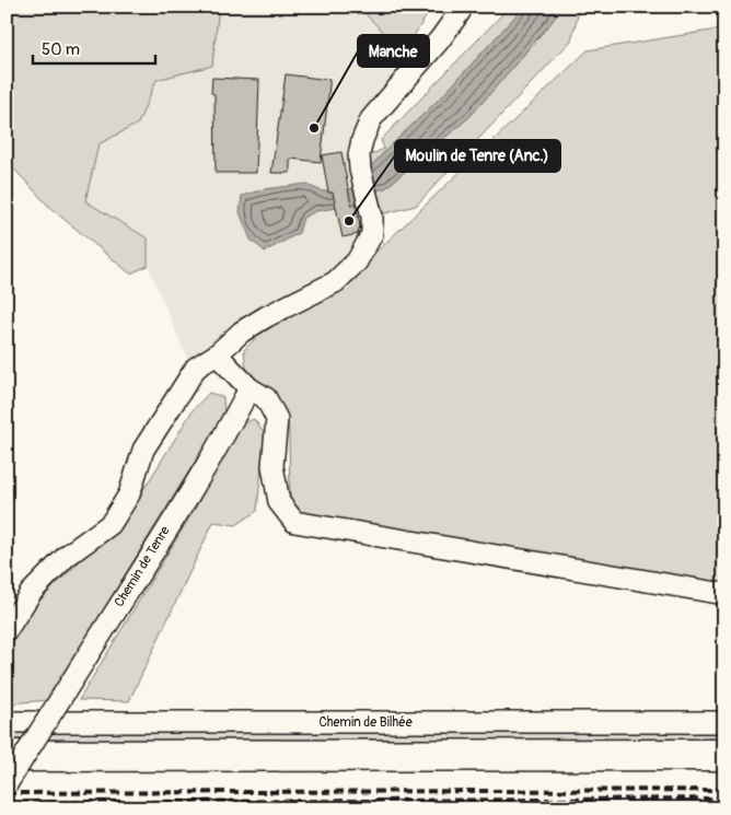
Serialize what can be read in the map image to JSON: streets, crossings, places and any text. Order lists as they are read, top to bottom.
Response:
{
  "streets": {
    "street": ["Chemin de Tenre", "Chemin de Bilhée"]
  },
  "places": ["Manche", "Moulin de Tenre (Anc.)"],
  "scale_bar": "50 m"
}
